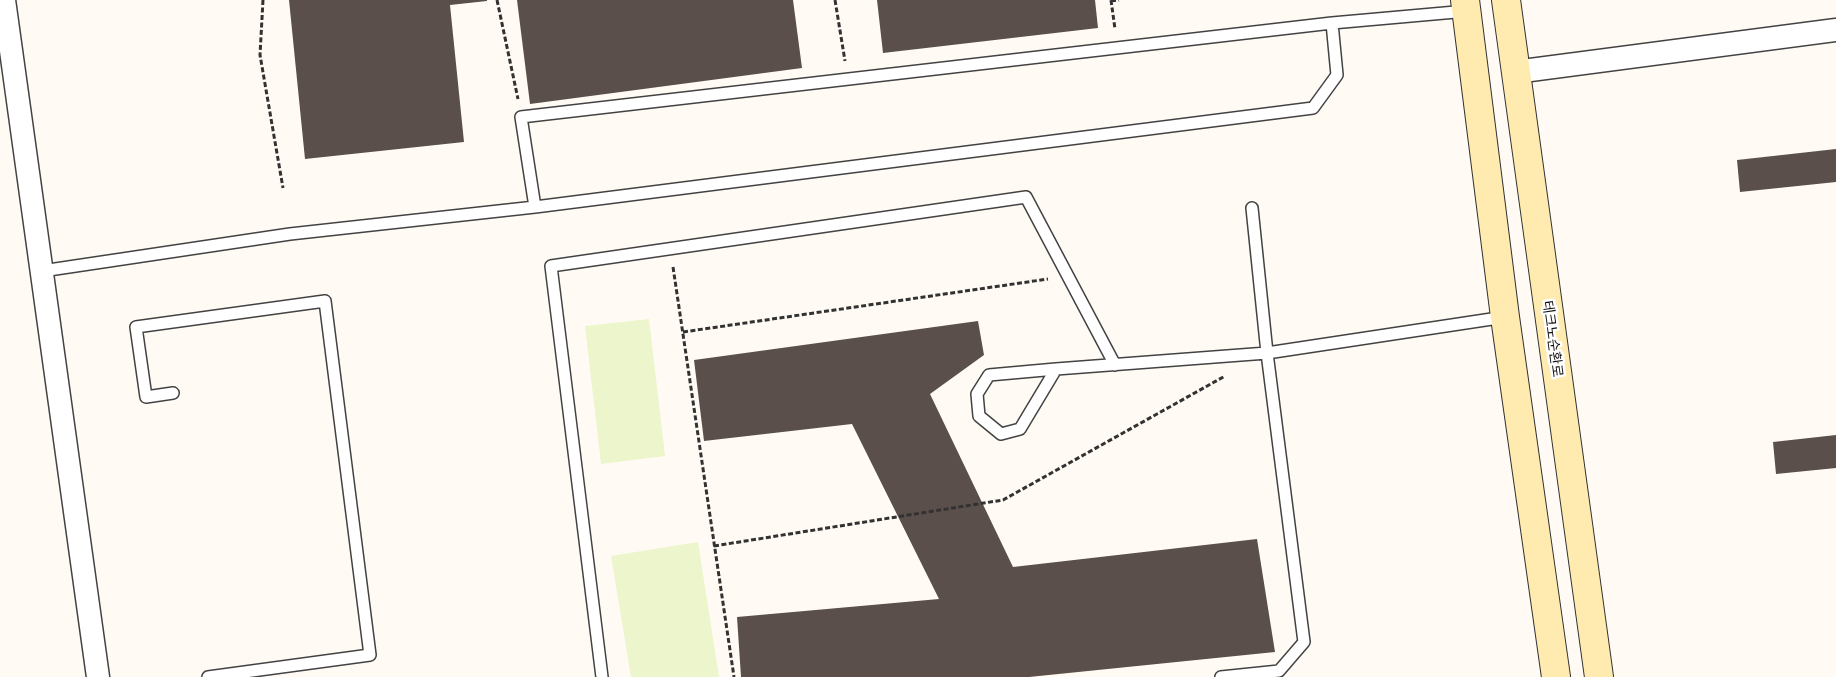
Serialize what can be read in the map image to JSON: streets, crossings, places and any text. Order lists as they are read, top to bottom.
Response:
{
  "streets": {
    "street": ["테크노순환로"]
  }
}
